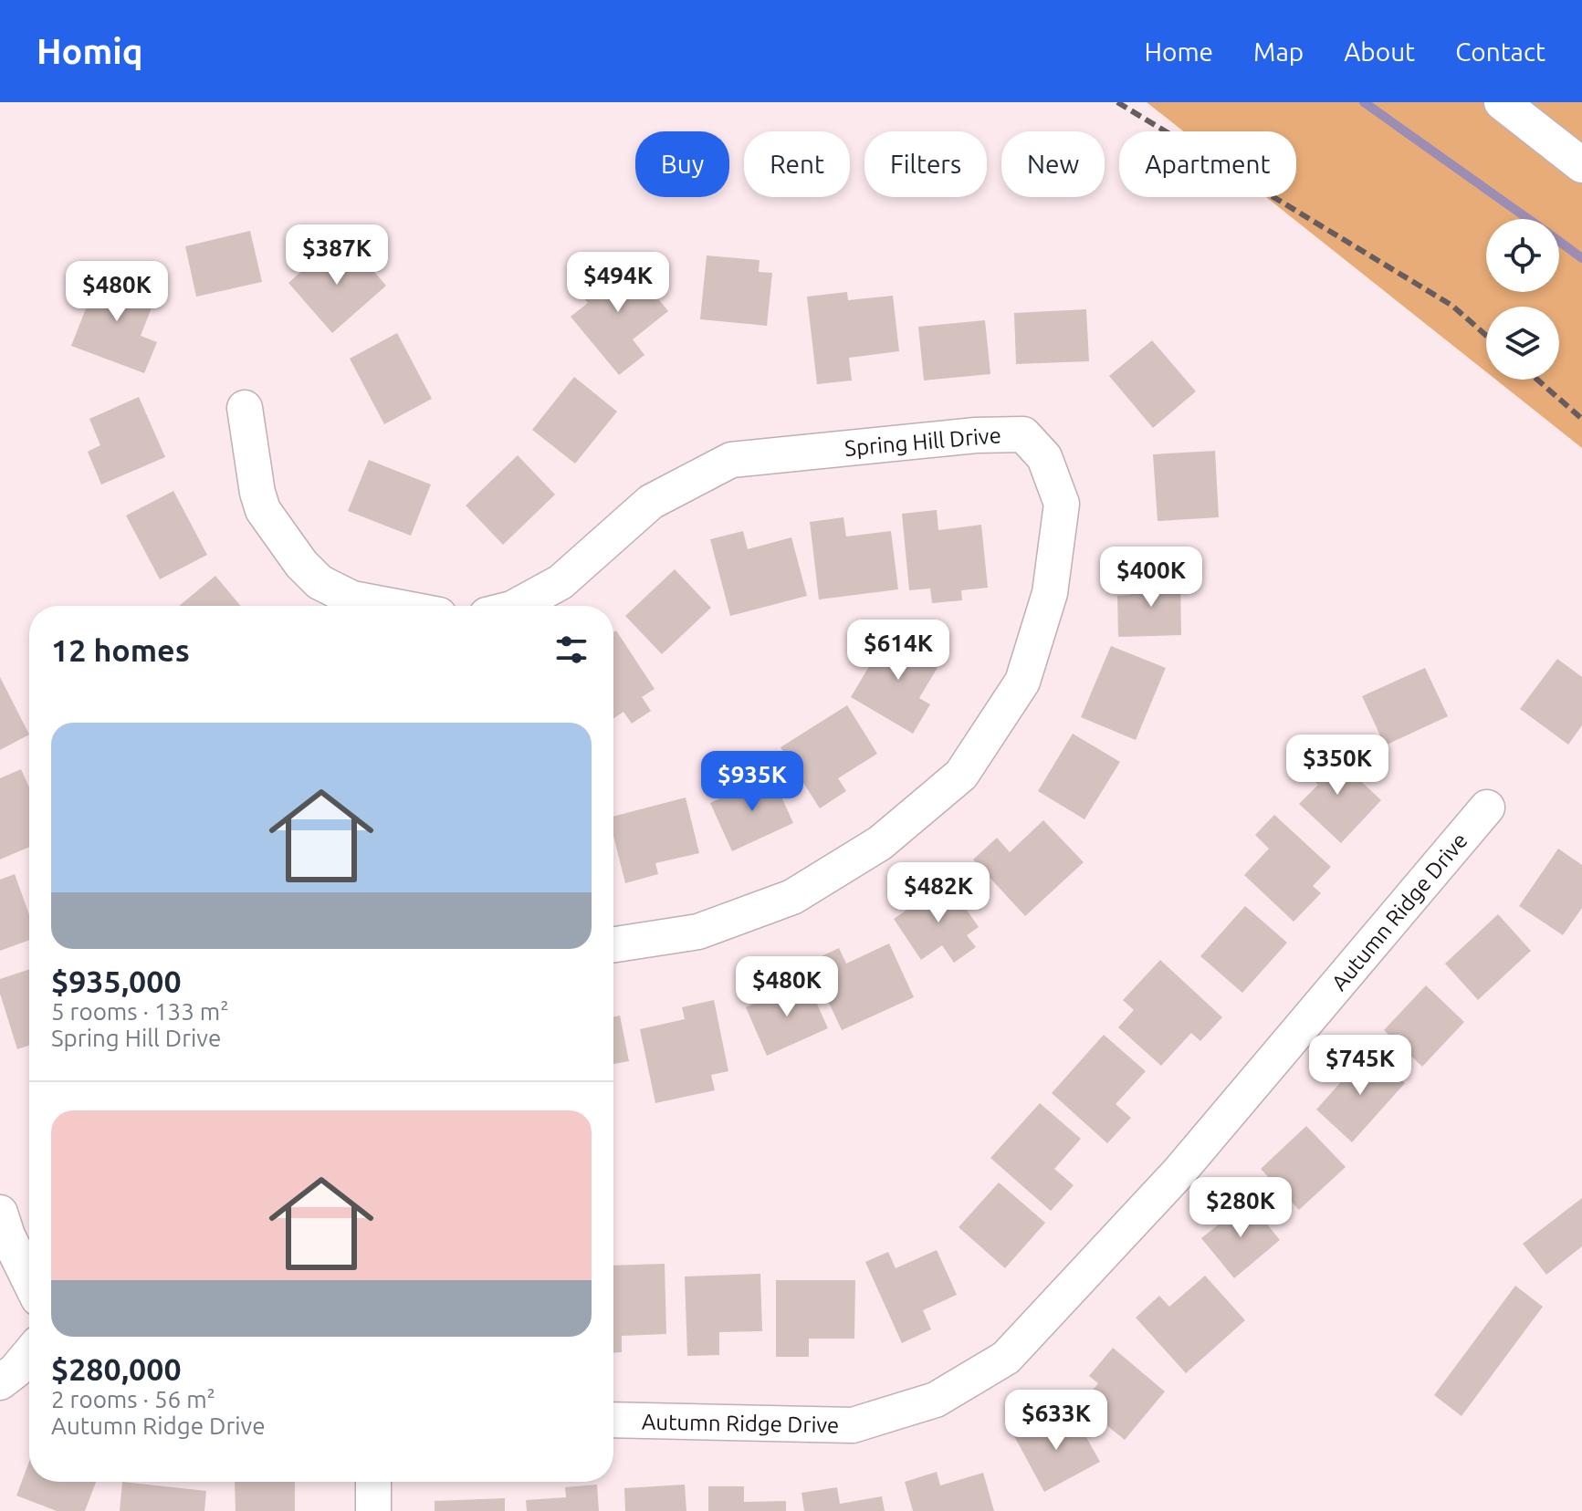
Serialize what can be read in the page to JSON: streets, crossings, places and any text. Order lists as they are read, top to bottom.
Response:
{
  "streets": {
    "street": ["Spring Hill Drive", "Autumn Ridge Drive"]
  },
  "page": {
    "header": "Homiq",
    "nav": [
      "Home",
      "Map",
      "About",
      "Contact"
    ],
    "chip": [
      "Buy",
      "Rent",
      "Filters",
      "New",
      "Apartment"
    ],
    "price": [
      "$387K",
      "$494K",
      "$480K",
      "$400K",
      "$614K",
      "$350K",
      "$935K",
      "$482K",
      "$480K",
      "$745K",
      "$280K",
      "$633K"
    ],
    "heading": "12 homes",
    "list": [
      {
        "name": "$935,000",
        "note": "5 rooms · 133 m² · Spring Hill Drive"
      },
      {
        "name": "$280,000",
        "note": "2 rooms · 56 m² · Autumn Ridge Drive"
      }
    ]
  }
}
